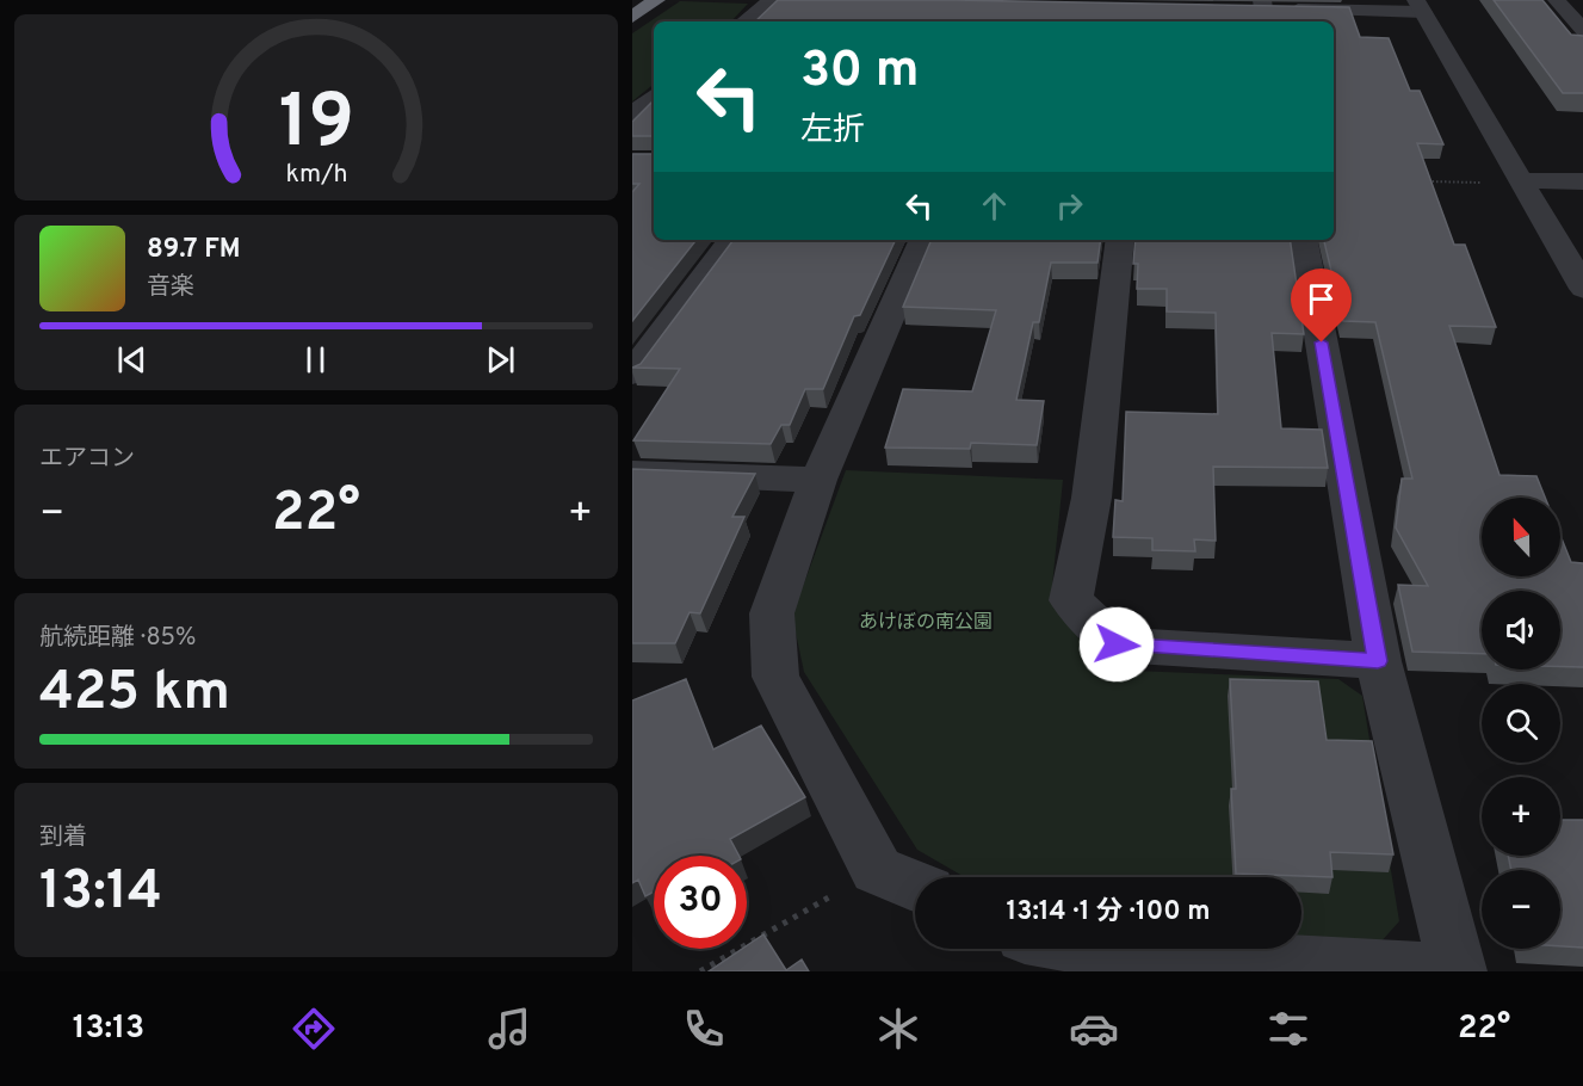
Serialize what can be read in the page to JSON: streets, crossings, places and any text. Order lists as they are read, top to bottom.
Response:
{
  "parks": ["あけぼの南公園"],
  "north": "top",
  "page": {
    "turn": ["30 m", "左折"],
    "song": ["89.7 FM", "音楽"],
    "tile": [
      "エアコン",
      ["航続距離 · 85%", "425 km"],
      ["到着", "13:14"]
    ],
    "heat": ["−", "22°", "+"],
    "map_buttons": ["+", "−"],
    "limit": "30",
    "trip": "13:14 · 1 分 · 100 m",
    "tabs": ["13:13", "22°"],
    "gauge": ["19", "km/h"]
  }
}
